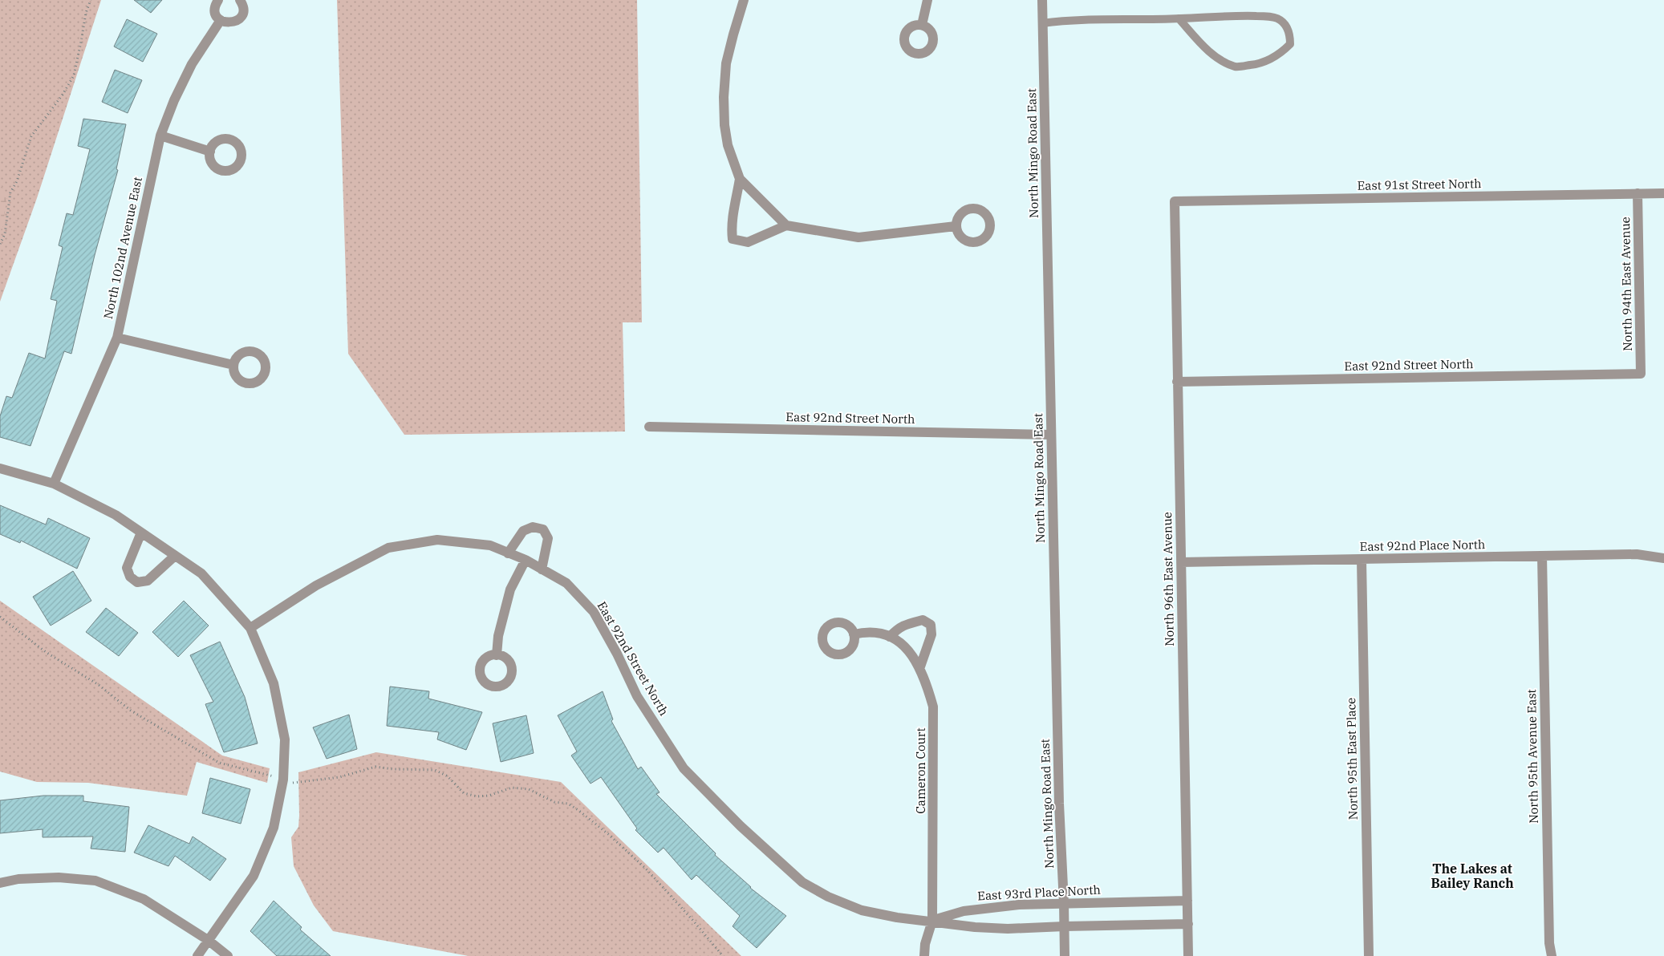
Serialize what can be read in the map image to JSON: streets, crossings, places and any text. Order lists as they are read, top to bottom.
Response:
{
  "streets": {
    "street": [
      "North Mingo Road East",
      "East 91st Street North",
      "North 102nd Avenue East",
      "North 94th East Avenue",
      "East 92nd Street North",
      "East 92nd Place North",
      "North 96th East Avenue",
      "North 95th Avenue East",
      "North 95th East Place",
      "Cameron Court",
      "East 93rd Place North"
    ]
  },
  "crossings": [
    ["North Mingo Road East", "East 92nd Street North"],
    ["North Mingo Road East", "East 93rd Place North"],
    ["East 91st Street North", "North 94th East Avenue"],
    ["East 91st Street North", "North 96th East Avenue"],
    ["North 94th East Avenue", "East 92nd Street North"],
    ["East 92nd Street North", "North 96th East Avenue"],
    ["East 92nd Street North", "Cameron Court"],
    ["East 92nd Street North", "East 93rd Place North"],
    ["East 92nd Place North", "North 96th East Avenue"],
    ["East 92nd Place North", "North 95th Avenue East"],
    ["East 92nd Place North", "North 95th East Place"],
    ["North 96th East Avenue", "East 93rd Place North"],
    ["Cameron Court", "East 93rd Place North"]
  ],
  "districts": ["The Lakes at Bailey Ranch"]
}
